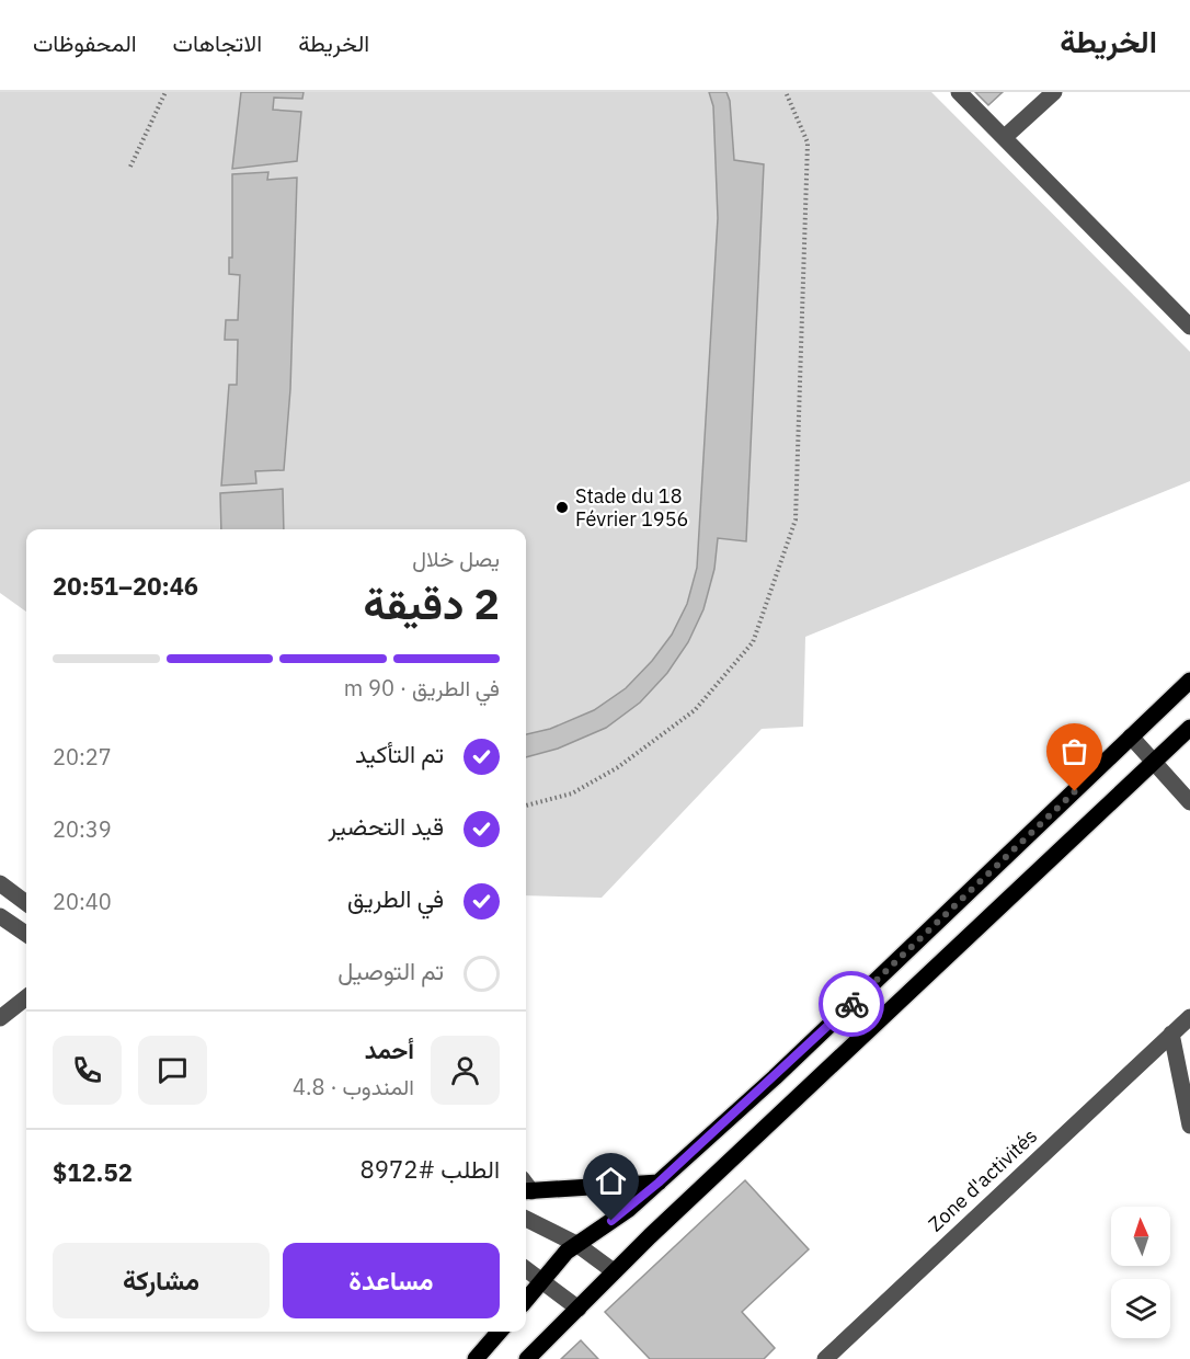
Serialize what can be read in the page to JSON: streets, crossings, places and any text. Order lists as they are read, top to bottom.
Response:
{
  "streets": {
    "street": ["Zone d'activités"]
  },
  "places": ["Stade du 18 Février 1956"],
  "north": "top",
  "page": {
    "header": "الخريطة",
    "nav": ["الخريطة", "الاتجاهات", "المحفوظات"],
    "heading": ["2 دقيقة", "يصل خلال", "20:46–20:51"],
    "panel": [
      "أحمد",
      "المندوب · 4.8",
      "الطلب #8972",
      "$12.52"
    ],
    "bar": "في الطريق · 90 m",
    "list": [
      ["تم التأكيد", "20:27"],
      ["قيد التحضير", "20:39"],
      ["في الطريق", "20:40"],
      "تم التوصيل"
    ],
    "buttons": ["مساعدة", "مشاركة"]
  }
}
